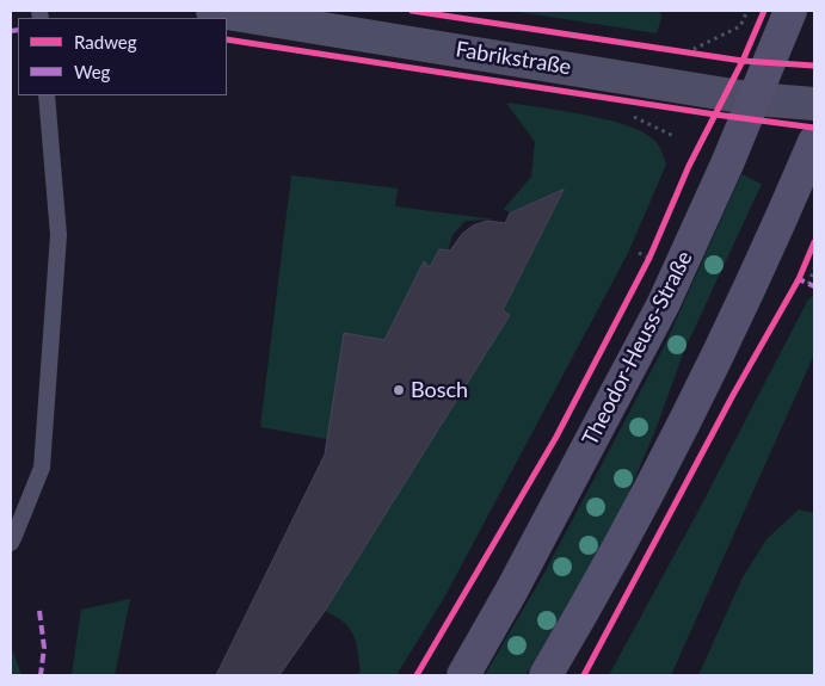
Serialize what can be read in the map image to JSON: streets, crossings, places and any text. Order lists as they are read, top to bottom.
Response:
{
  "streets": {
    "main road": ["Theodor-Heuss-Straße"],
    "street": ["Fabrikstraße"]
  },
  "crossings": [
    ["Fabrikstraße", "Theodor-Heuss-Straße"]
  ],
  "places": ["Bosch"],
  "legend": ["Radweg", "Weg"]
}
